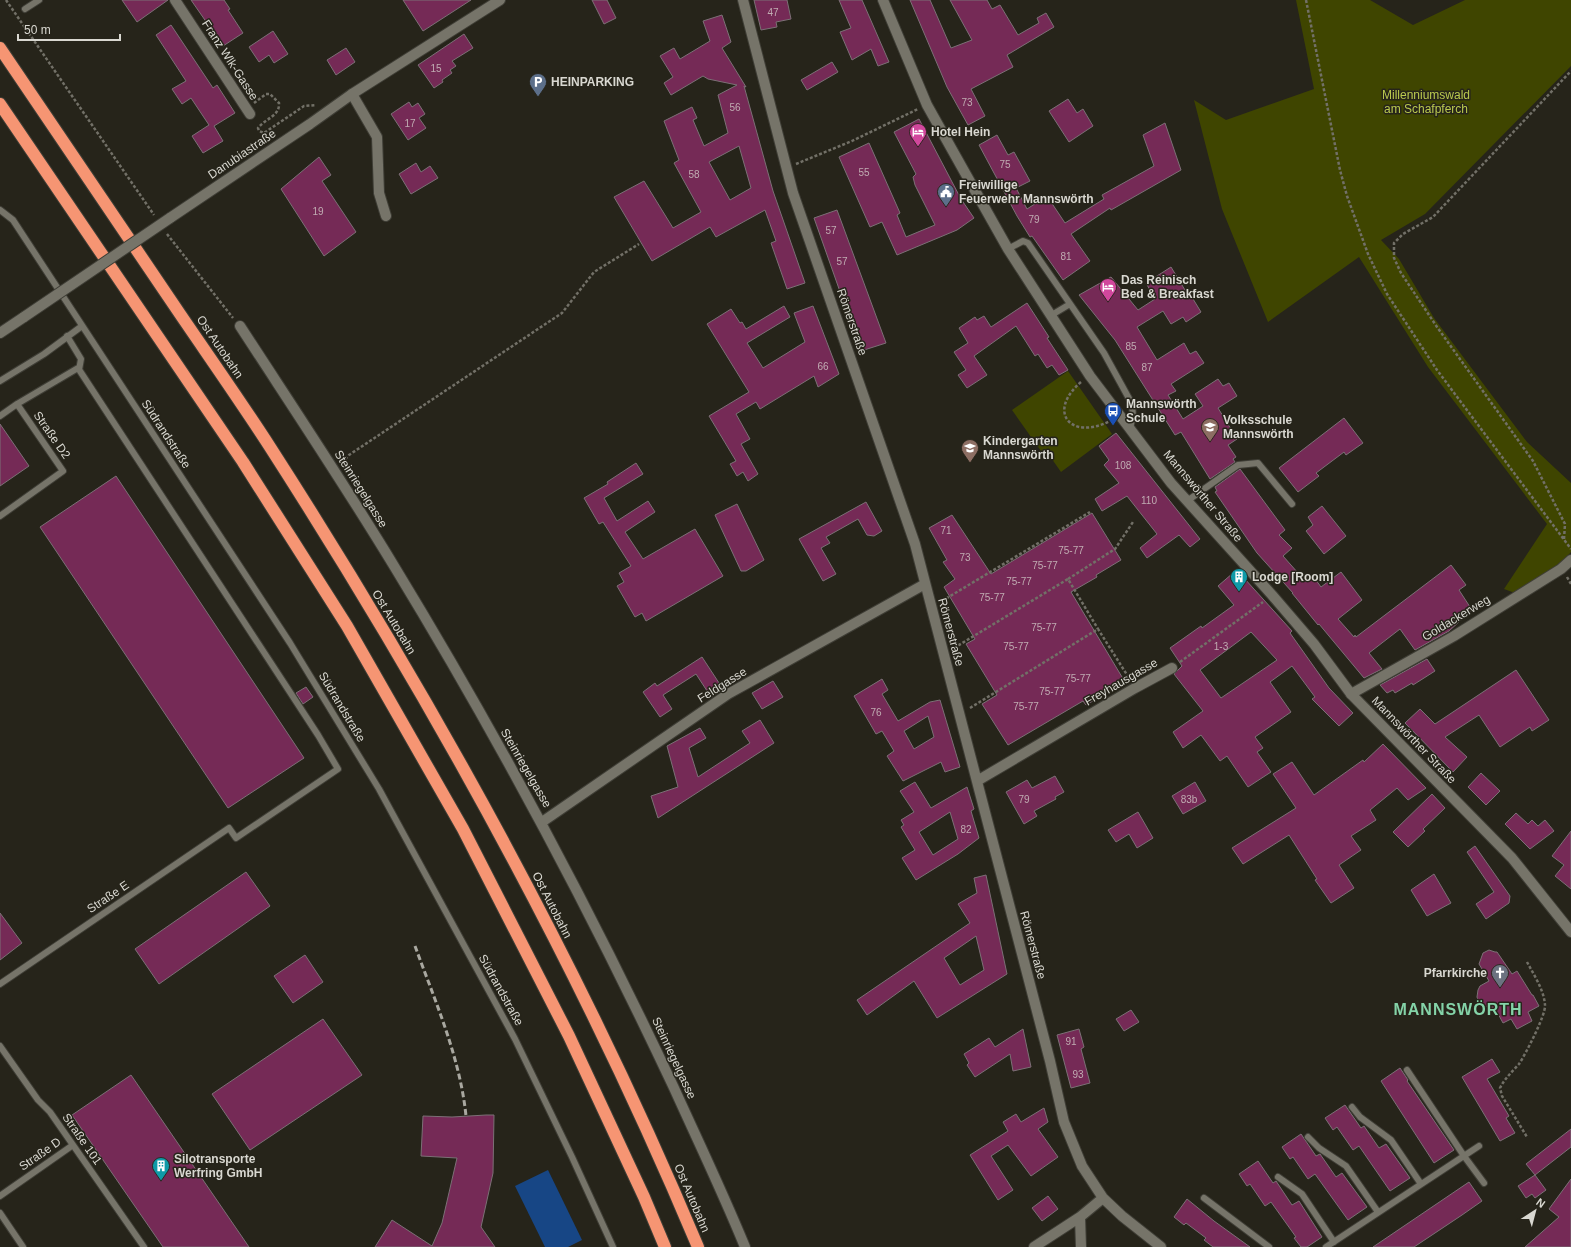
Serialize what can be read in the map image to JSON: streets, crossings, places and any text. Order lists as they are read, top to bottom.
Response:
{
  "streets": {
    "highway": ["Ost Autobahn"],
    "street": [
      "Franz Wlk-Gasse",
      "Danubiastraße",
      "Römerstraße",
      "Steinriegelgasse",
      "Mannswörther Straße",
      "Goldackerweg",
      "Freyhausgasse",
      "Feldgasse"
    ],
    "lane": [
      "Südrandstraße",
      "Straße D2",
      "Straße E",
      "Straße 101",
      "Straße D"
    ]
  },
  "crossings": [
    ["Römerstraße", "Freyhausgasse"],
    ["Römerstraße", "Feldgasse"],
    ["Steinriegelgasse", "Feldgasse"],
    ["Mannswörther Straße", "Goldackerweg"],
    ["Mannswörther Straße", "Freyhausgasse"],
    ["Straße 101", "Straße D"]
  ],
  "districts": ["MANNSWÖRTH"],
  "parks": ["Millenniumswald am Schafpferch"],
  "places": {
    "parking": ["HEINPARKING"],
    "hotel": ["Hotel Hein", "Das Reinisch Bed & Breakfast"],
    "public building": ["Freiwillige Feuerwehr Mannswörth"],
    "bus stop": ["Mannswörth Schule"],
    "school or university": ["Volksschule Mannswörth", "Kindergarten Mannswörth"],
    "building": ["Lodge [Room]", "Silotransporte Werfring GmbH"],
    "church": ["Pfarrkirche"]
  },
  "house_numbers": [
    "47",
    "15",
    "73",
    "56",
    "17",
    "75",
    "55",
    "58",
    "19",
    "79",
    "57",
    "81",
    "57",
    "85",
    "66",
    "87",
    "108",
    "110",
    "71",
    "75-77",
    "73",
    "75-77",
    "75-77",
    "75-77",
    "75-77",
    "75-77",
    "1-3",
    "75-77",
    "75-77",
    "75-77",
    "76",
    "79",
    "83b",
    "82",
    "91",
    "93"
  ],
  "scale_bar": "50 m",
  "north": "top right"
}
